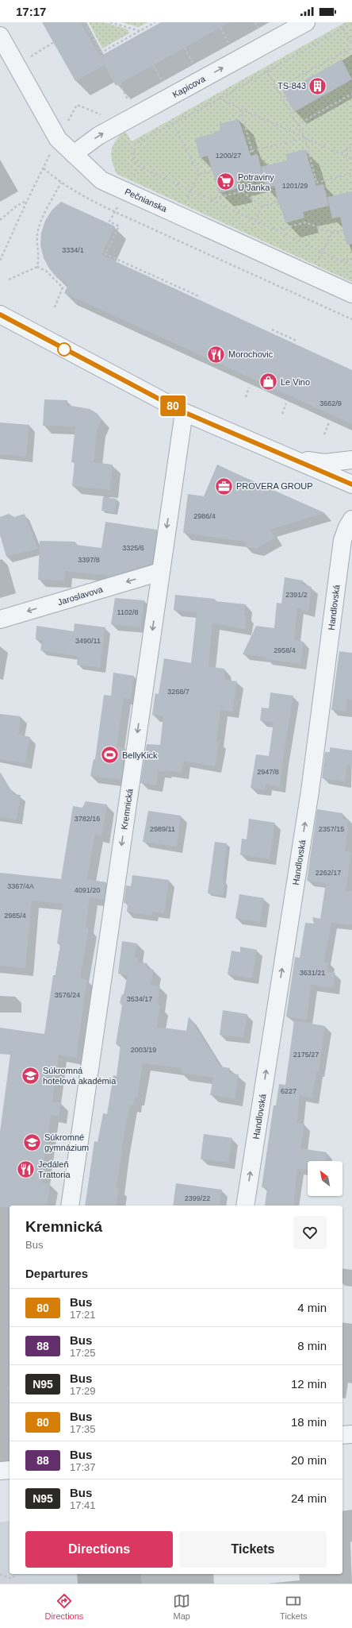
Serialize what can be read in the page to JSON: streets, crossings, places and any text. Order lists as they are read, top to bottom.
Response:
{
  "streets": {
    "street": [
      "Kapicova",
      "Pečnianska",
      "Jaroslavova",
      "Handlovská",
      "Kremnická"
    ]
  },
  "crossings": [
    ["Kapicova", "Pečnianska"],
    ["Jaroslavova", "Kremnická"]
  ],
  "one_way": [
    "Kapicova",
    "Jaroslavova",
    "Handlovská",
    "Kremnická"
  ],
  "places": {
    "building": ["TS-843"],
    "supermarket": ["Potraviny U Janka"],
    "restaurant": ["Morochovic", "Jedáleň Trattoria"],
    "shop": ["Le Vino"],
    "office": ["PROVERA GROUP"],
    "sports": ["BellyKick"],
    "school or university": ["Súkromná hotelová akadémia", "Súkromné gymnázium"]
  },
  "lines": ["bus line 80"],
  "house_numbers": [
    "1200/27",
    "1201/29",
    "3334/1",
    "3662/9",
    "2986/4",
    "3325/6",
    "3397/8",
    "2391/2",
    "1102/8",
    "3490/11",
    "2958/4",
    "3268/7",
    "2947/8",
    "3782/16",
    "2989/11",
    "2357/15",
    "2262/17",
    "3367/4A",
    "4091/20",
    "2985/4",
    "3631/21",
    "3576/24",
    "3534/17",
    "2003/19",
    "2175/27",
    "6227",
    "2399/22"
  ],
  "north": "top left",
  "page": {
    "status": "17:17",
    "on_map": "80",
    "heading": [
      ["Kremnická", "Bus"],
      "Departures"
    ],
    "list": [
      {
        "mark": "80",
        "name": "Bus",
        "note": "17:21",
        "value": "4 min"
      },
      {
        "mark": "88",
        "name": "Bus",
        "note": "17:25",
        "value": "8 min"
      },
      {
        "mark": "N95",
        "name": "Bus",
        "note": "17:29",
        "value": "12 min"
      },
      {
        "mark": "80",
        "name": "Bus",
        "note": "17:35",
        "value": "18 min"
      },
      {
        "mark": "88",
        "name": "Bus",
        "note": "17:37",
        "value": "20 min"
      },
      {
        "mark": "N95",
        "name": "Bus",
        "note": "17:41",
        "value": "24 min"
      }
    ],
    "buttons": ["Directions", "Tickets"],
    "tabs": ["Directions", "Map", "Tickets"]
  }
}
